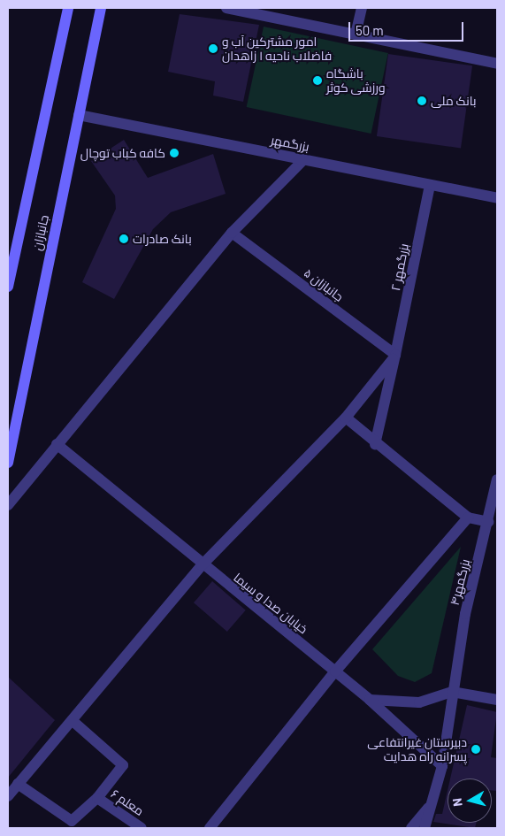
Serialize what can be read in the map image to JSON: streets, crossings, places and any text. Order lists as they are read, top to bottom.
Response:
{
  "streets": {
    "main road": ["جانبازان"],
    "street": [
      "بزرگمهر",
      "بزرگمهر ۲",
      "جانبازان ۵",
      "بزرگمهر۴",
      "خیابان صدا و سیما",
      "معلم ۶"
    ]
  },
  "crossings": [
    ["بزرگمهر", "جانبازان"],
    ["بزرگمهر", "بزرگمهر ۲"],
    ["بزرگمهر ۲", "جانبازان ۵"],
    ["بزرگمهر۴", "خیابان صدا و سیما"]
  ],
  "places": [
    "امور مشترکین آب و فاضلاب ناحیه ۱ زاهدان",
    "باشگاه ورزشی کوثر",
    "بانک ملی",
    "کافه کباب توچال",
    "بانک صادرات",
    "دبیرستان غیرانتفاعی پسرانه راه هدایت"
  ],
  "scale_bar": "50 m",
  "north": "left"
}
